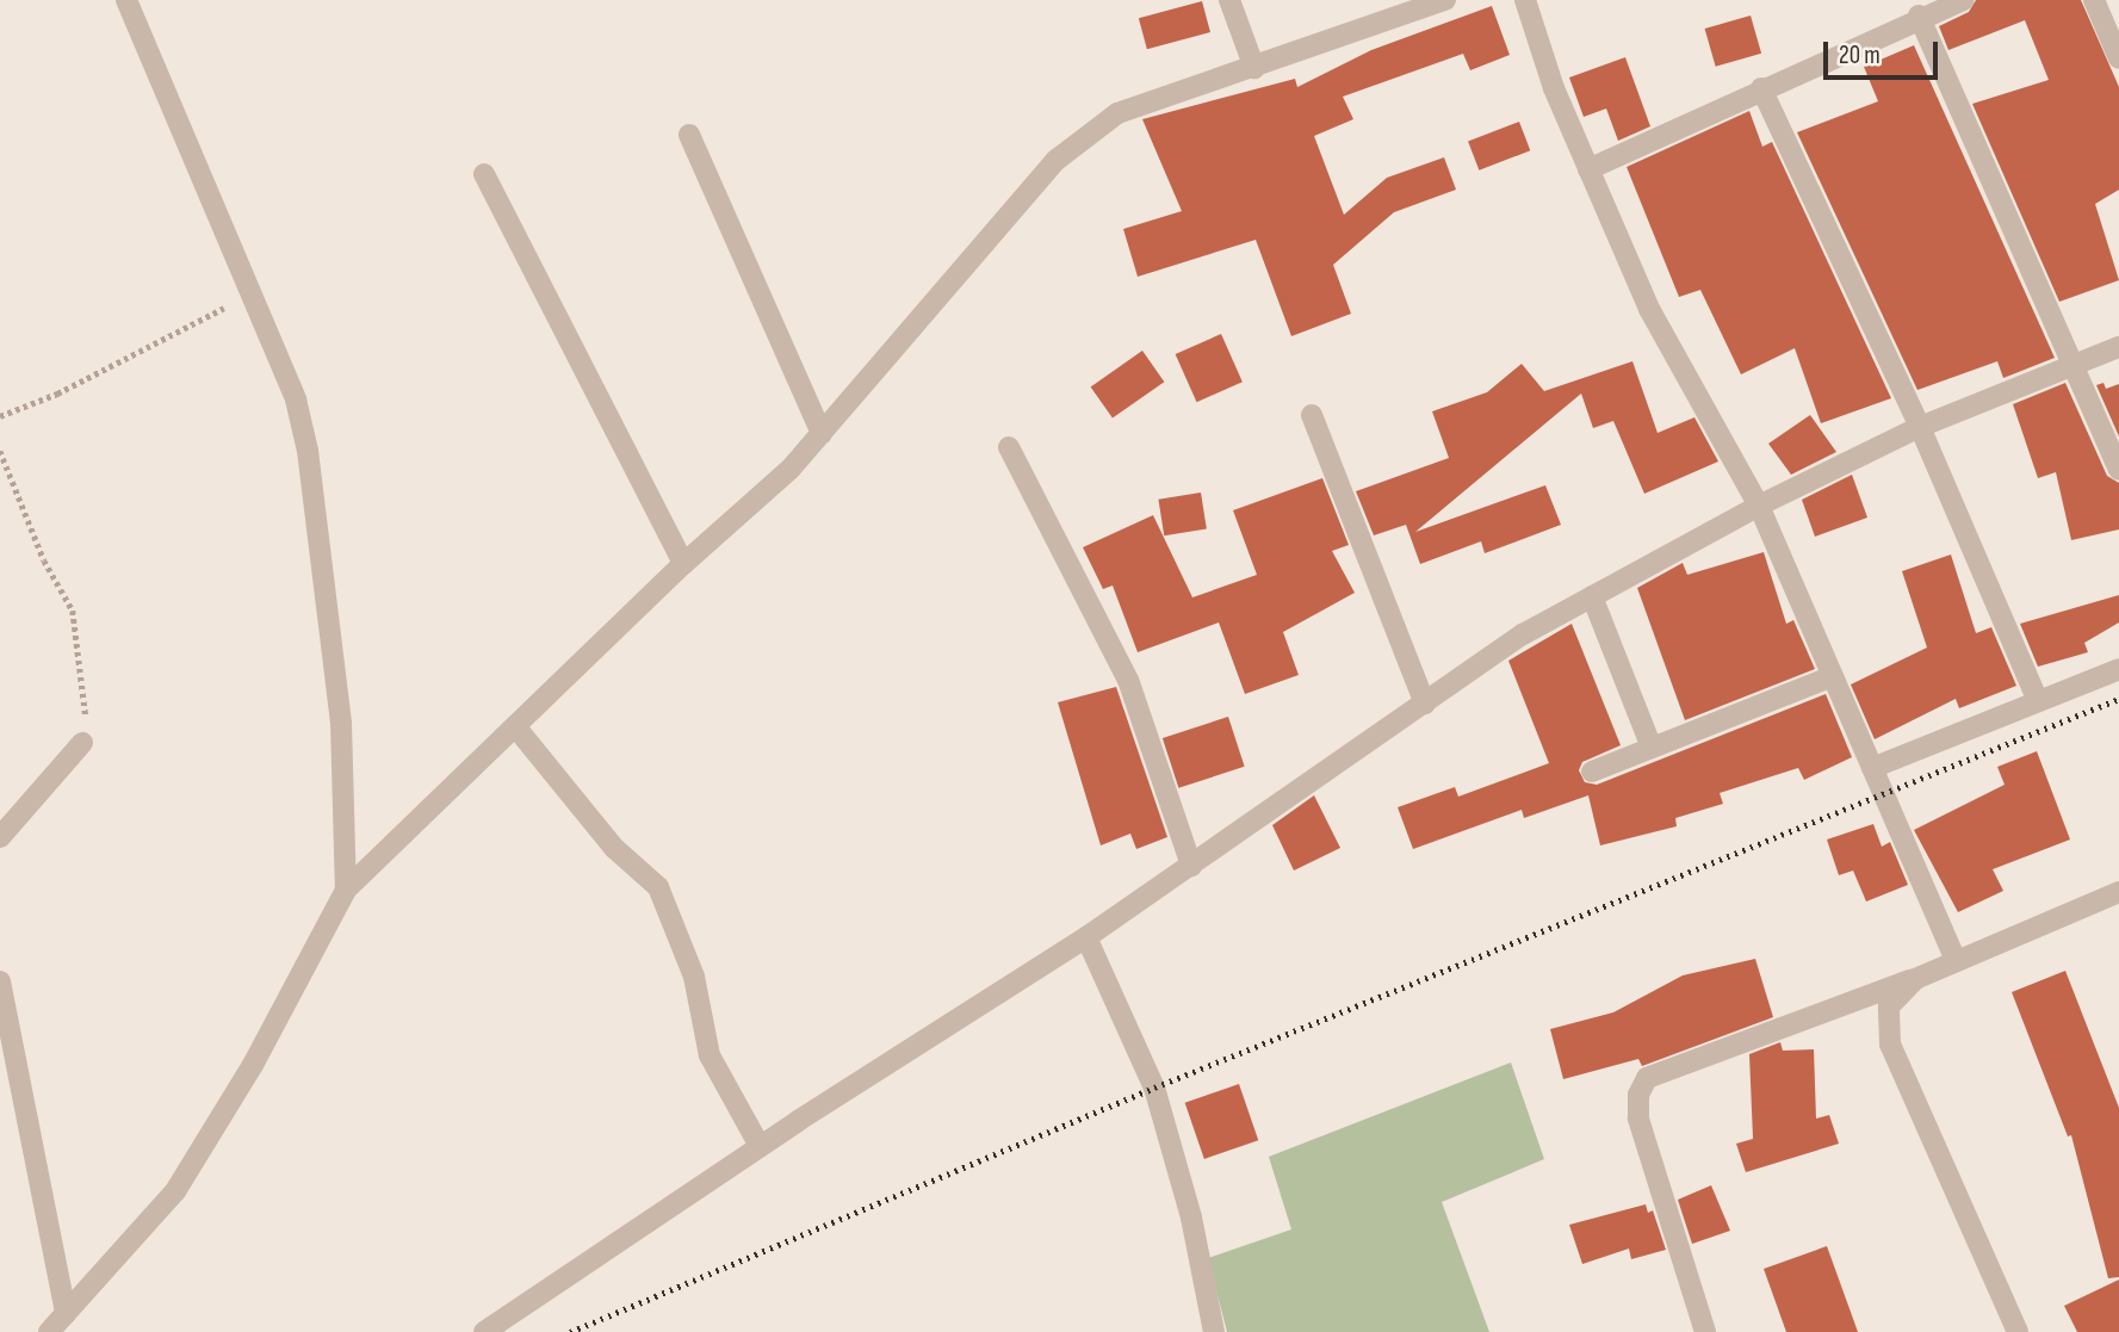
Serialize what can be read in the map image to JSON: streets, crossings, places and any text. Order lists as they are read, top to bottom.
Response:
{
  "scale_bar": "20 m"
}
